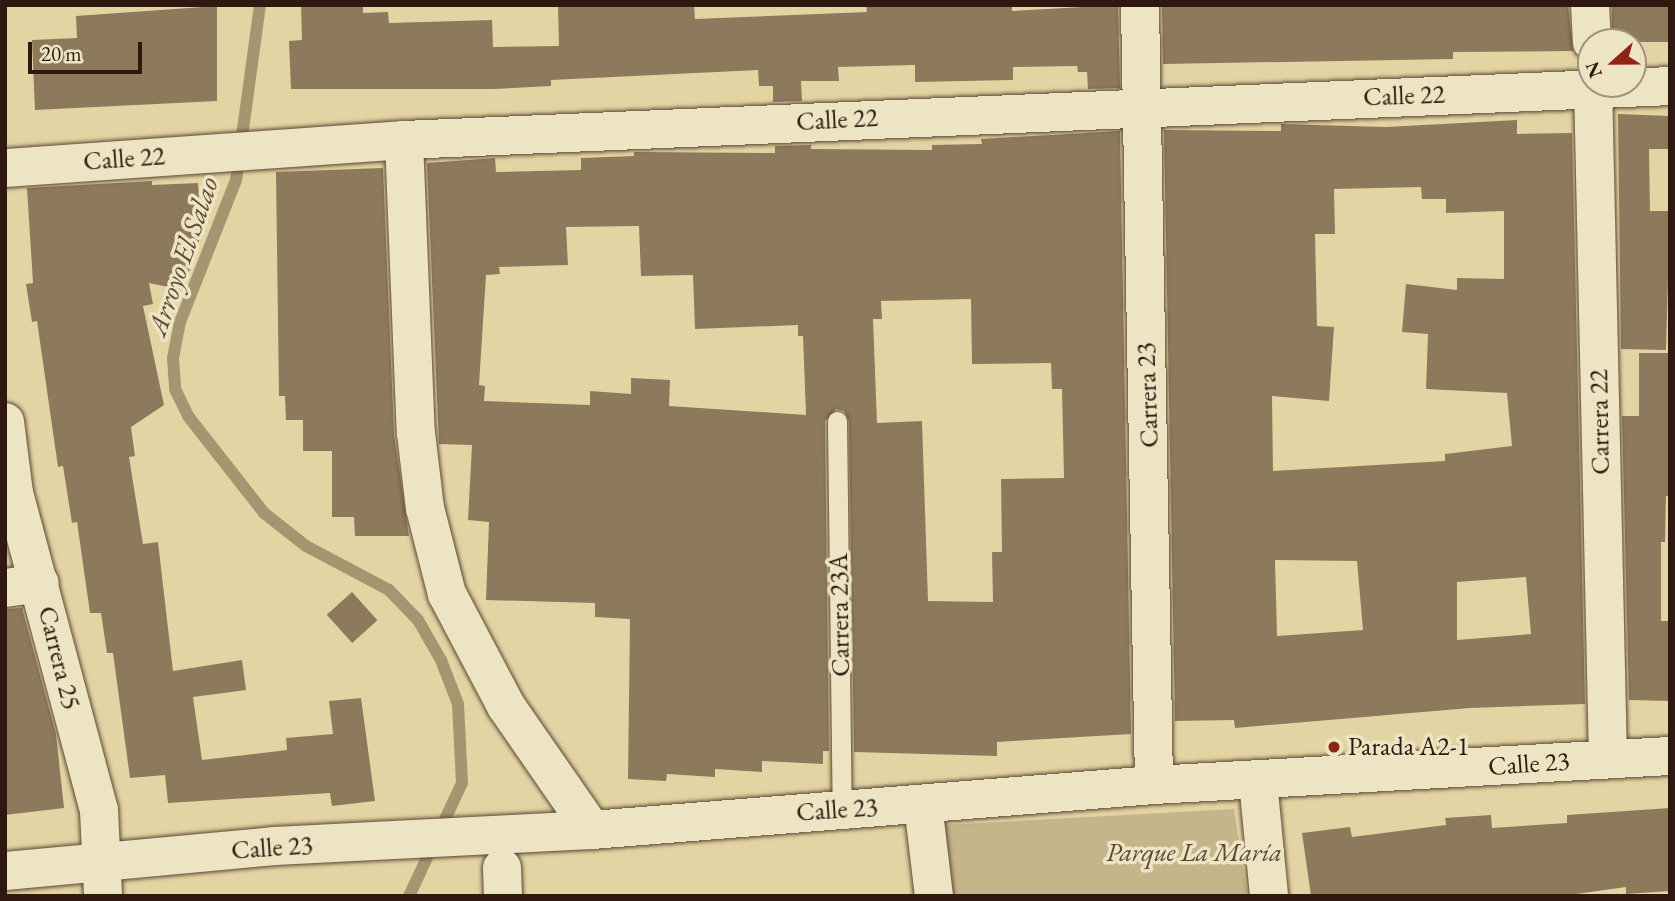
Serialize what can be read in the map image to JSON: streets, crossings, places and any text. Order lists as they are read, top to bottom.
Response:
{
  "streets": {
    "street": [
      "Calle 22",
      "Carrera 23",
      "Carrera 22",
      "Carrera 25",
      "Calle 23"
    ],
    "lane": ["Carrera 23A"]
  },
  "crossings": [
    ["Calle 22", "Carrera 23"],
    ["Carrera 23", "Calle 23"],
    ["Carrera 22", "Calle 23"],
    ["Carrera 23A", "Calle 23"],
    ["Carrera 25", "Calle 23"]
  ],
  "water": ["Arroyo El Salao"],
  "parks": ["Parque La María"],
  "places": ["Parada A2-1"],
  "scale_bar": "20 m",
  "north": "left"
}
